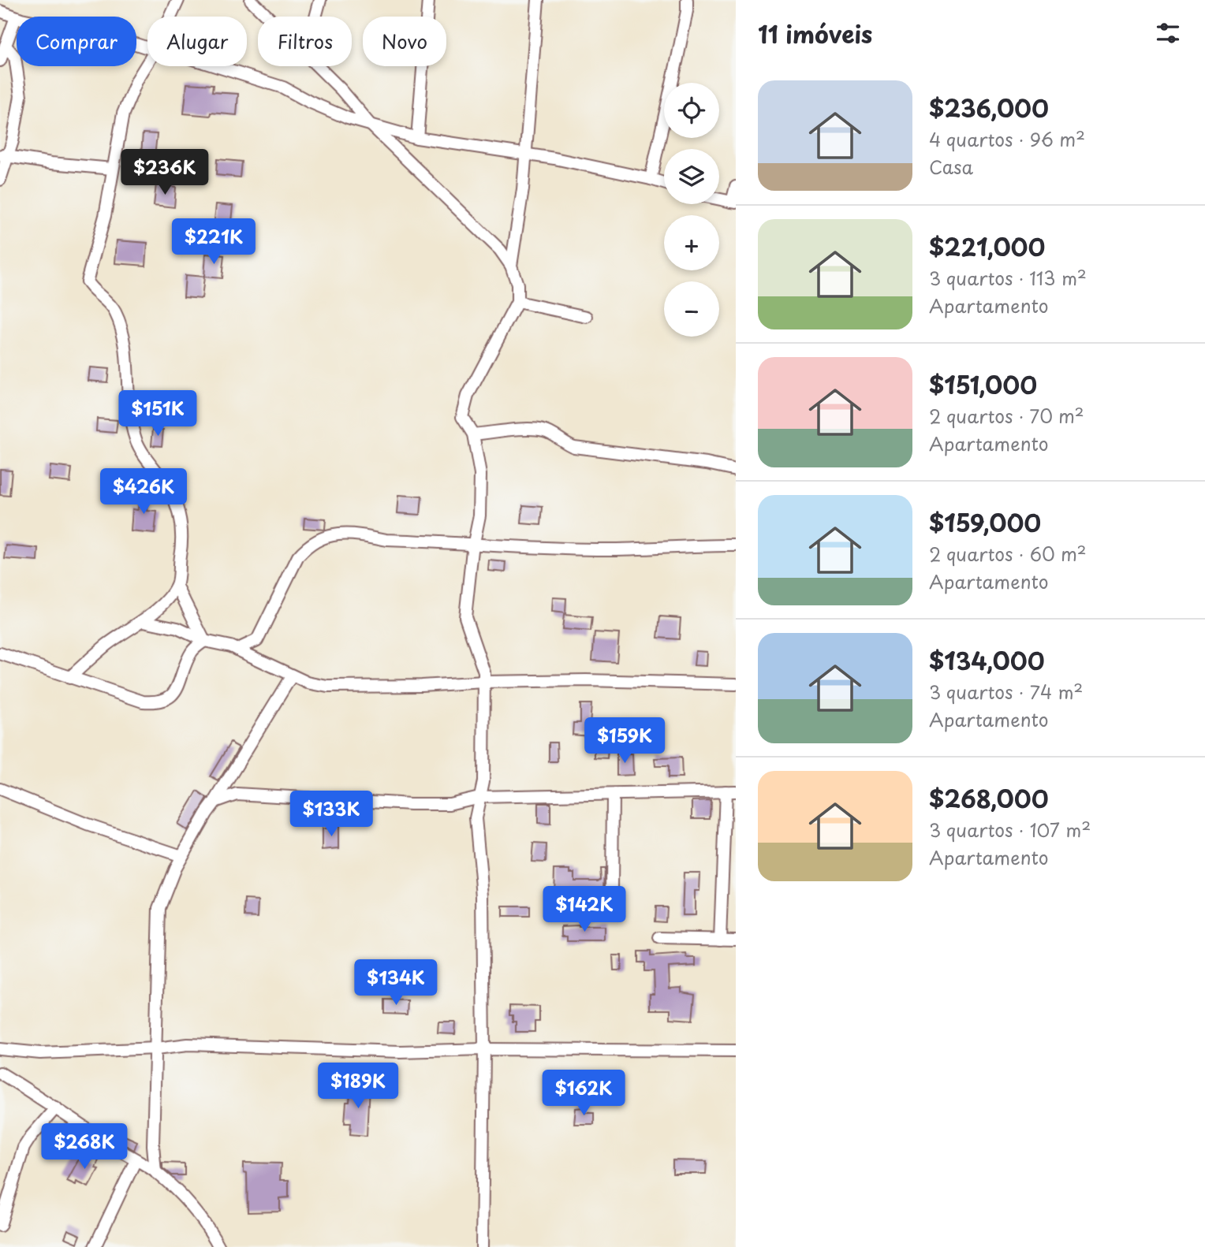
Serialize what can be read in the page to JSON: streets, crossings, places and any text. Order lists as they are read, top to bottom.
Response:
{
  "page": {
    "heading": "11 imóveis",
    "chip": [
      "Comprar",
      "Alugar",
      "Filtros",
      "Novo"
    ],
    "list": [
      {
        "name": "$236,000",
        "note": "4 quartos · 96 m² · Casa"
      },
      {
        "name": "$221,000",
        "note": "3 quartos · 113 m² · Apartamento"
      },
      {
        "name": "$151,000",
        "note": "2 quartos · 70 m² · Apartamento"
      },
      {
        "name": "$159,000",
        "note": "2 quartos · 60 m² · Apartamento"
      },
      {
        "name": "$134,000",
        "note": "3 quartos · 74 m² · Apartamento"
      },
      {
        "name": "$268,000",
        "note": "3 quartos · 107 m² · Apartamento"
      }
    ],
    "map_buttons": ["+", "−"],
    "price": [
      "$236K",
      "$221K",
      "$151K",
      "$426K",
      "$159K",
      "$133K",
      "$142K",
      "$134K",
      "$189K",
      "$162K",
      "$268K"
    ]
  }
}
